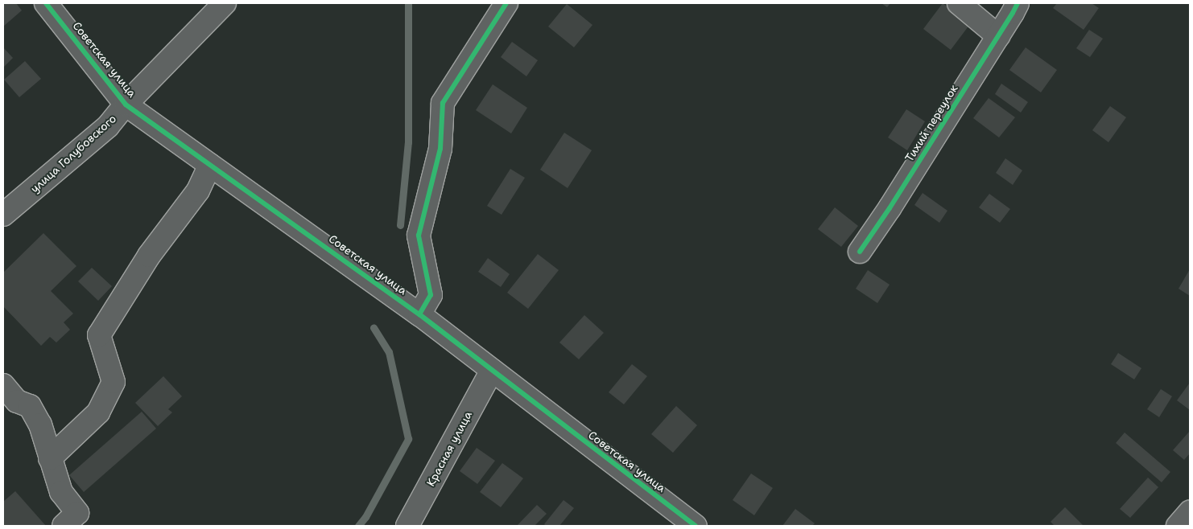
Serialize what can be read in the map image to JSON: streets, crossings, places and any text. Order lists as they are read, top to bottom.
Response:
{
  "streets": {
    "street": [
      "Советская улица",
      "Тихий переулок",
      "улица Голубовского",
      "Красная улица"
    ]
  },
  "crossings": [
    ["Советская улица", "улица Голубовского"],
    ["Советская улица", "Красная улица"]
  ]
}
